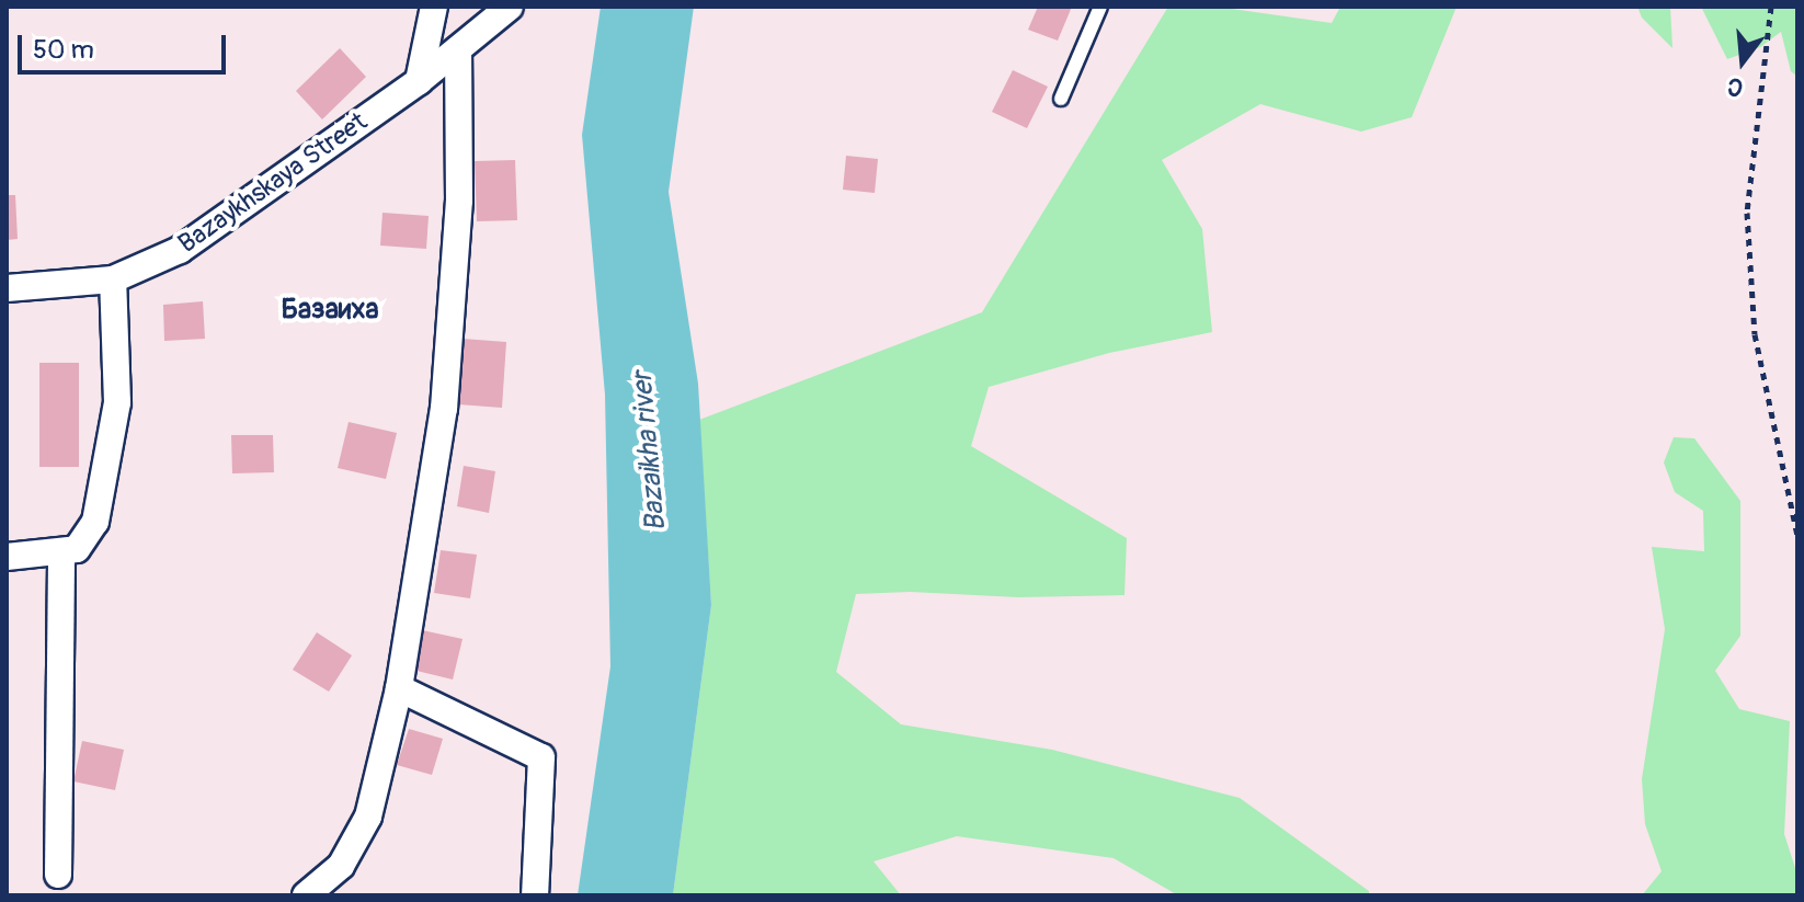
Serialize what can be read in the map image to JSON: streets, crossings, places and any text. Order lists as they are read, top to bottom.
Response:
{
  "streets": {
    "street": ["Bazaykhskaya Street"]
  },
  "districts": ["Базаиха"],
  "water": ["Bazaikha river"],
  "scale_bar": "50 m",
  "north": "bottom"
}
